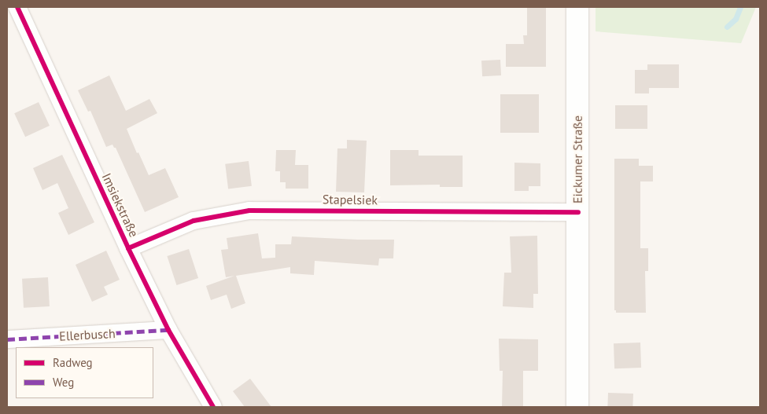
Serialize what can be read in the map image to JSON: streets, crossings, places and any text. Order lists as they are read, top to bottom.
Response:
{
  "streets": {
    "main road": ["Eickumer Straße"],
    "street": ["Stapelsiek", "Imsiekstraße", "Ellerbusch"]
  },
  "crossings": [
    ["Eickumer Straße", "Stapelsiek"],
    ["Stapelsiek", "Imsiekstraße"],
    ["Imsiekstraße", "Ellerbusch"]
  ],
  "legend": ["Radweg", "Weg"]
}
